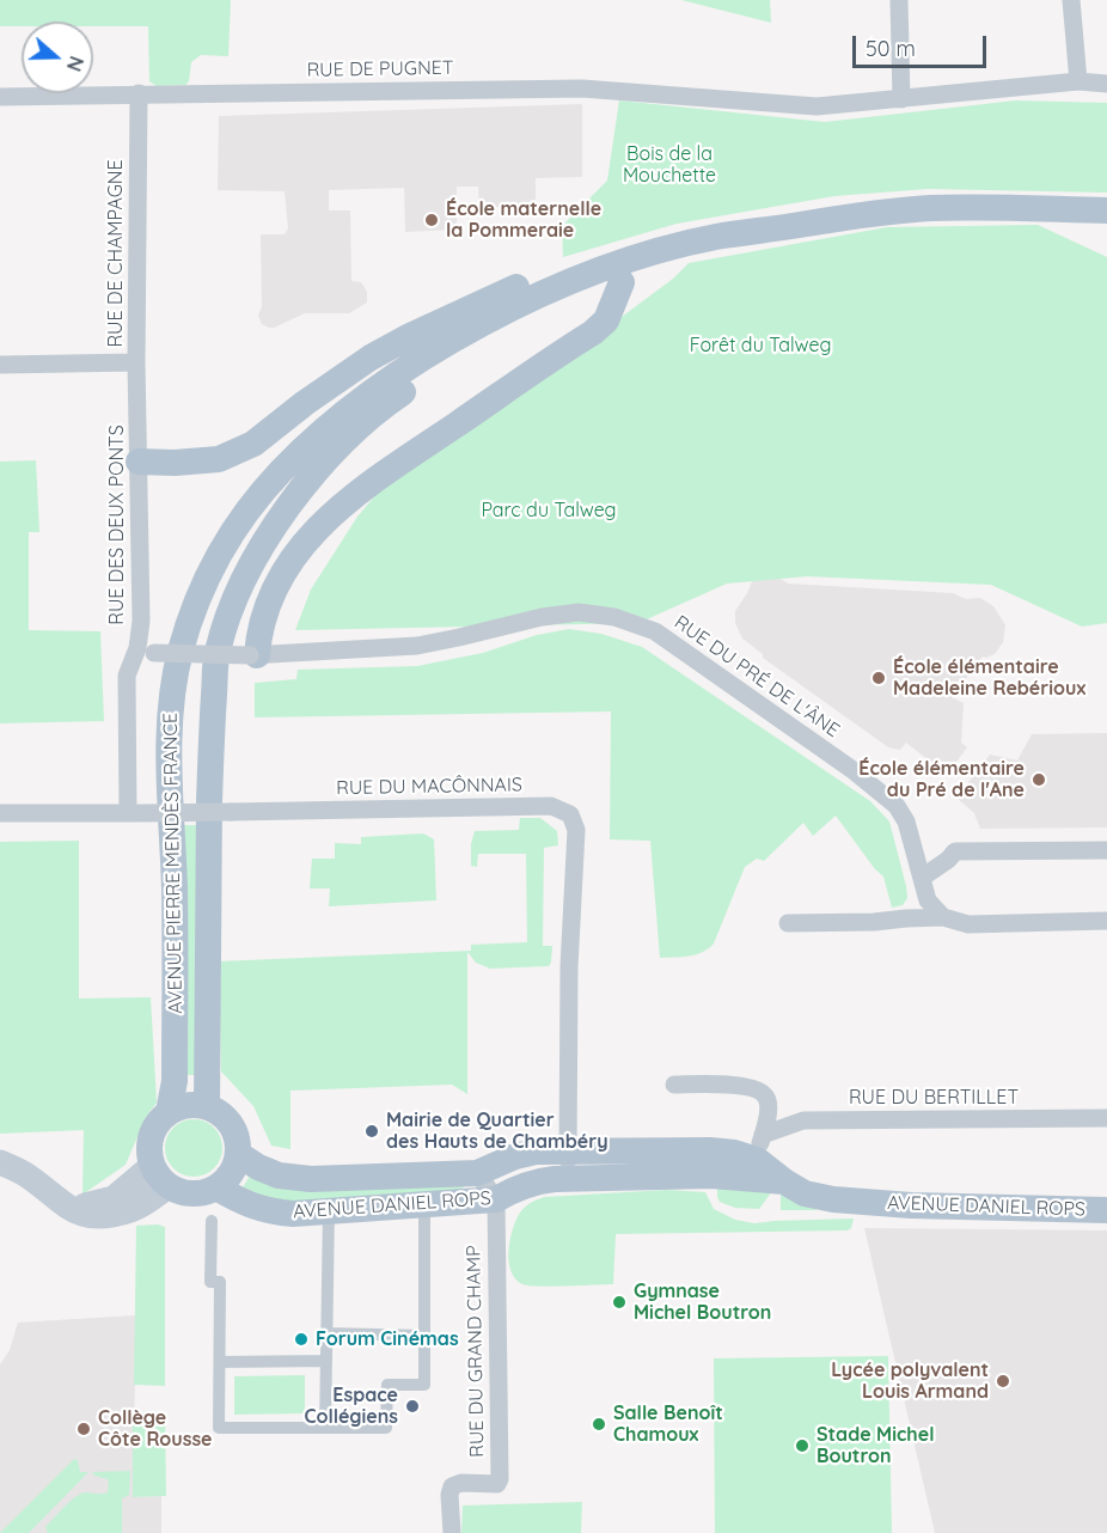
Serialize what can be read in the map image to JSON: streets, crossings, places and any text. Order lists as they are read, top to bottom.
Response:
{
  "streets": {
    "main road": ["AVENUE PIERRE MENDÈS FRANCE", "AVENUE DANIEL ROPS"],
    "street": [
      "RUE DE PUGNET",
      "RUE DE CHAMPAGNE",
      "RUE DES DEUX PONTS",
      "RUE DU PRÉ DE L'ÂNE",
      "RUE DU MACÔNNAIS",
      "RUE DU BERTILLET",
      "RUE DU GRAND CHAMP"
    ]
  },
  "crossings": [
    ["RUE DE PUGNET", "RUE DE CHAMPAGNE"],
    ["RUE DE CHAMPAGNE", "RUE DES DEUX PONTS"],
    ["RUE DES DEUX PONTS", "RUE DU PRÉ DE L'ÂNE"],
    ["RUE DES DEUX PONTS", "RUE DU MACÔNNAIS"],
    ["RUE DU MACÔNNAIS", "AVENUE DANIEL ROPS"],
    ["AVENUE PIERRE MENDÈS FRANCE", "AVENUE DANIEL ROPS"],
    ["RUE DU BERTILLET", "AVENUE DANIEL ROPS"],
    ["AVENUE DANIEL ROPS", "RUE DU GRAND CHAMP"]
  ],
  "parks": ["Bois de la Mouchette", "Forêt du Talweg", "Parc du Talweg"],
  "places": [
    "École maternelle la Pommeraie",
    "École élémentaire Madeleine Rebérioux",
    "École élémentaire du Pré de l'Ane",
    "Mairie de Quartier des Hauts de Chambéry",
    "Gymnase Michel Boutron",
    "Forum Cinémas",
    "Lycée polyvalent Louis Armand",
    "Espace Collégiens",
    "Salle Benoît Chamoux",
    "Collège Côte Rousse",
    "Stade Michel Boutron"
  ],
  "scale_bar": "50 m",
  "north": "right"
}
